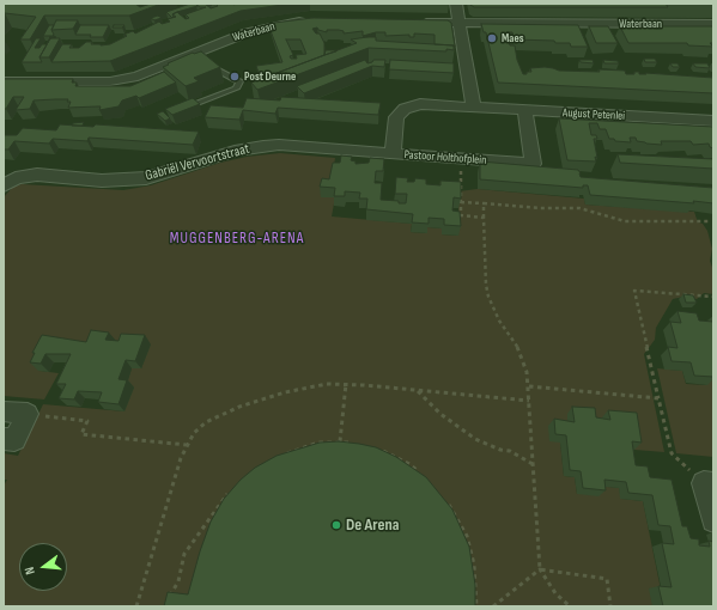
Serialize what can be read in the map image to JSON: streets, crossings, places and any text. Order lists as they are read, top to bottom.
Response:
{
  "streets": {
    "street": [
      "Waterbaan",
      "August Petenlei",
      "Pastoor Holthofplein",
      "Gabriël Vervoortstraat"
    ]
  },
  "crossings": [
    ["August Petenlei", "Pastoor Holthofplein"],
    ["Pastoor Holthofplein", "Gabriël Vervoortstraat"]
  ],
  "districts": ["MUGGENBERG-ARENA"],
  "places": ["Maes", "Post Deurne", "De Arena"],
  "north": "left"
}
